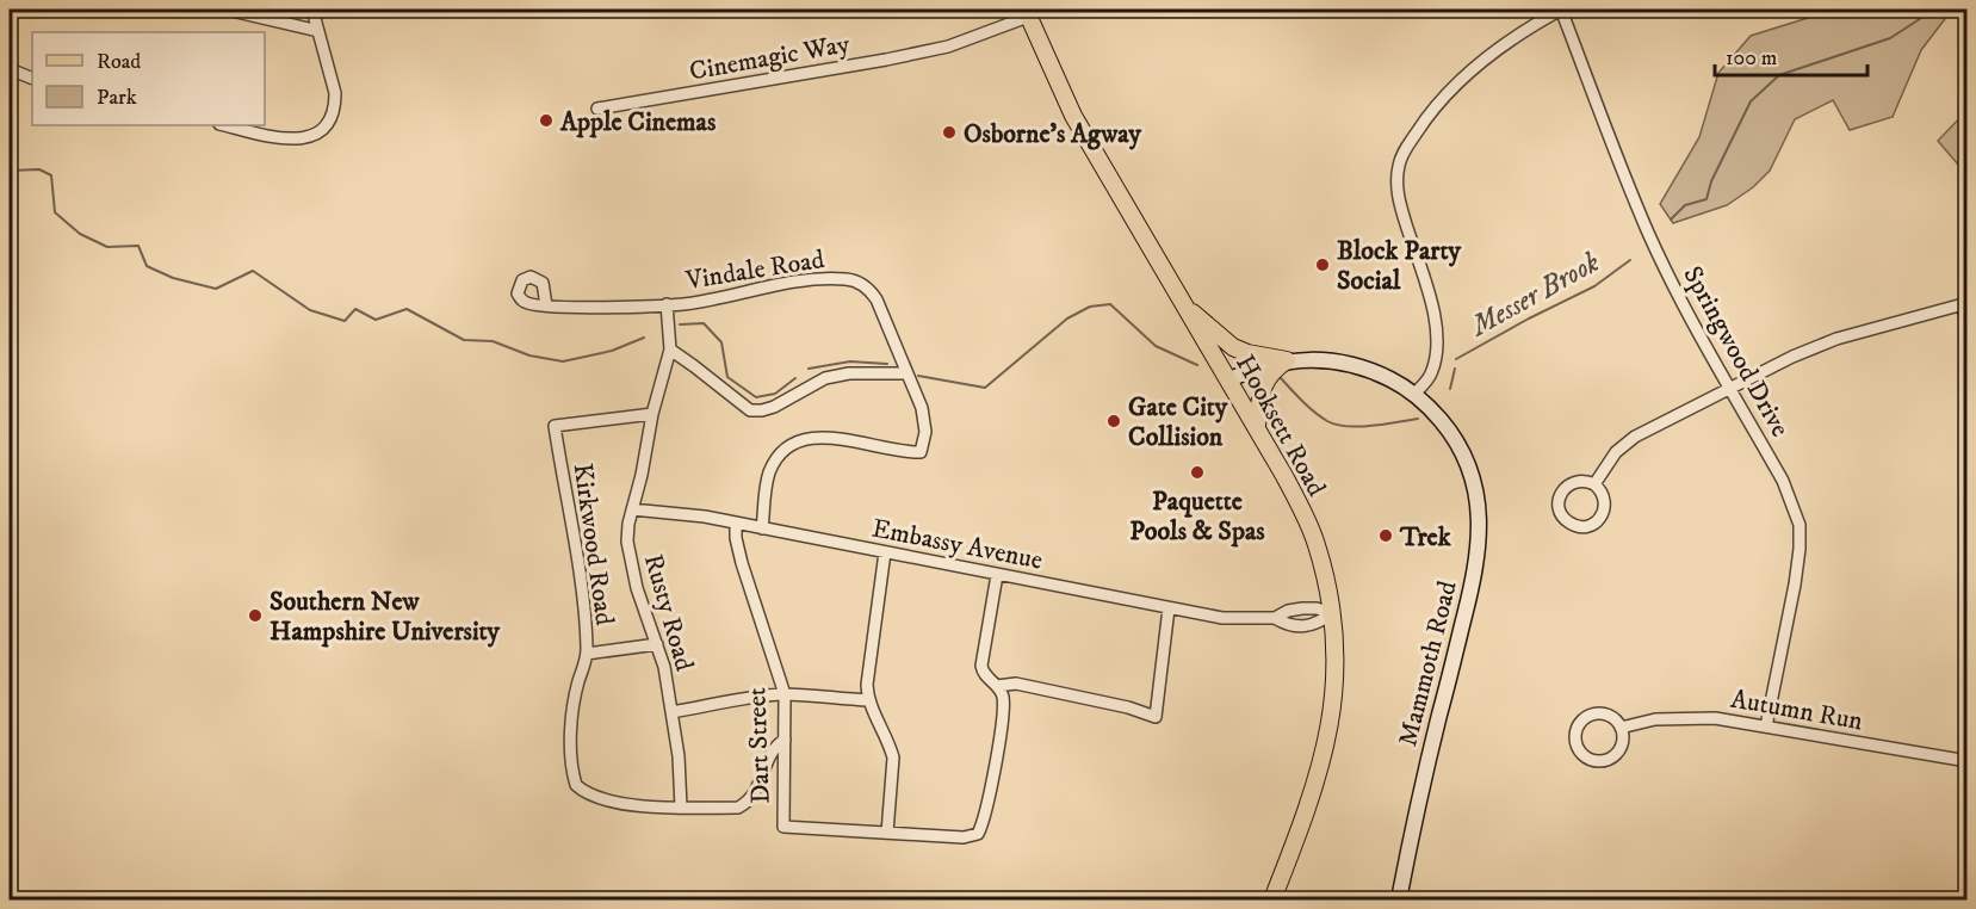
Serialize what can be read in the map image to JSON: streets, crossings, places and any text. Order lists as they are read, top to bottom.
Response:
{
  "streets": {
    "main road": ["Hooksett Road", "Mammoth Road"],
    "street": [
      "Cinemagic Way",
      "Vindale Road",
      "Springwood Drive",
      "Embassy Avenue",
      "Kirkwood Road",
      "Rusty Road",
      "Autumn Run",
      "Dart Street"
    ]
  },
  "crossings": [
    ["Cinemagic Way", "Hooksett Road"],
    ["Vindale Road", "Embassy Avenue"],
    ["Vindale Road", "Rusty Road"],
    ["Springwood Drive", "Autumn Run"],
    ["Hooksett Road", "Embassy Avenue"],
    ["Hooksett Road", "Mammoth Road"],
    ["Embassy Avenue", "Rusty Road"],
    ["Embassy Avenue", "Dart Street"],
    ["Kirkwood Road", "Rusty Road"]
  ],
  "water": ["Messer Brook"],
  "places": [
    "Apple Cinemas",
    "Osborne's Agway",
    "Block Party Social",
    "Gate City Collision",
    "Paquette Pools & Spas",
    "Trek",
    "Southern New Hampshire University"
  ],
  "legend": ["Road", "Park"],
  "scale_bar": "100 m"
}
